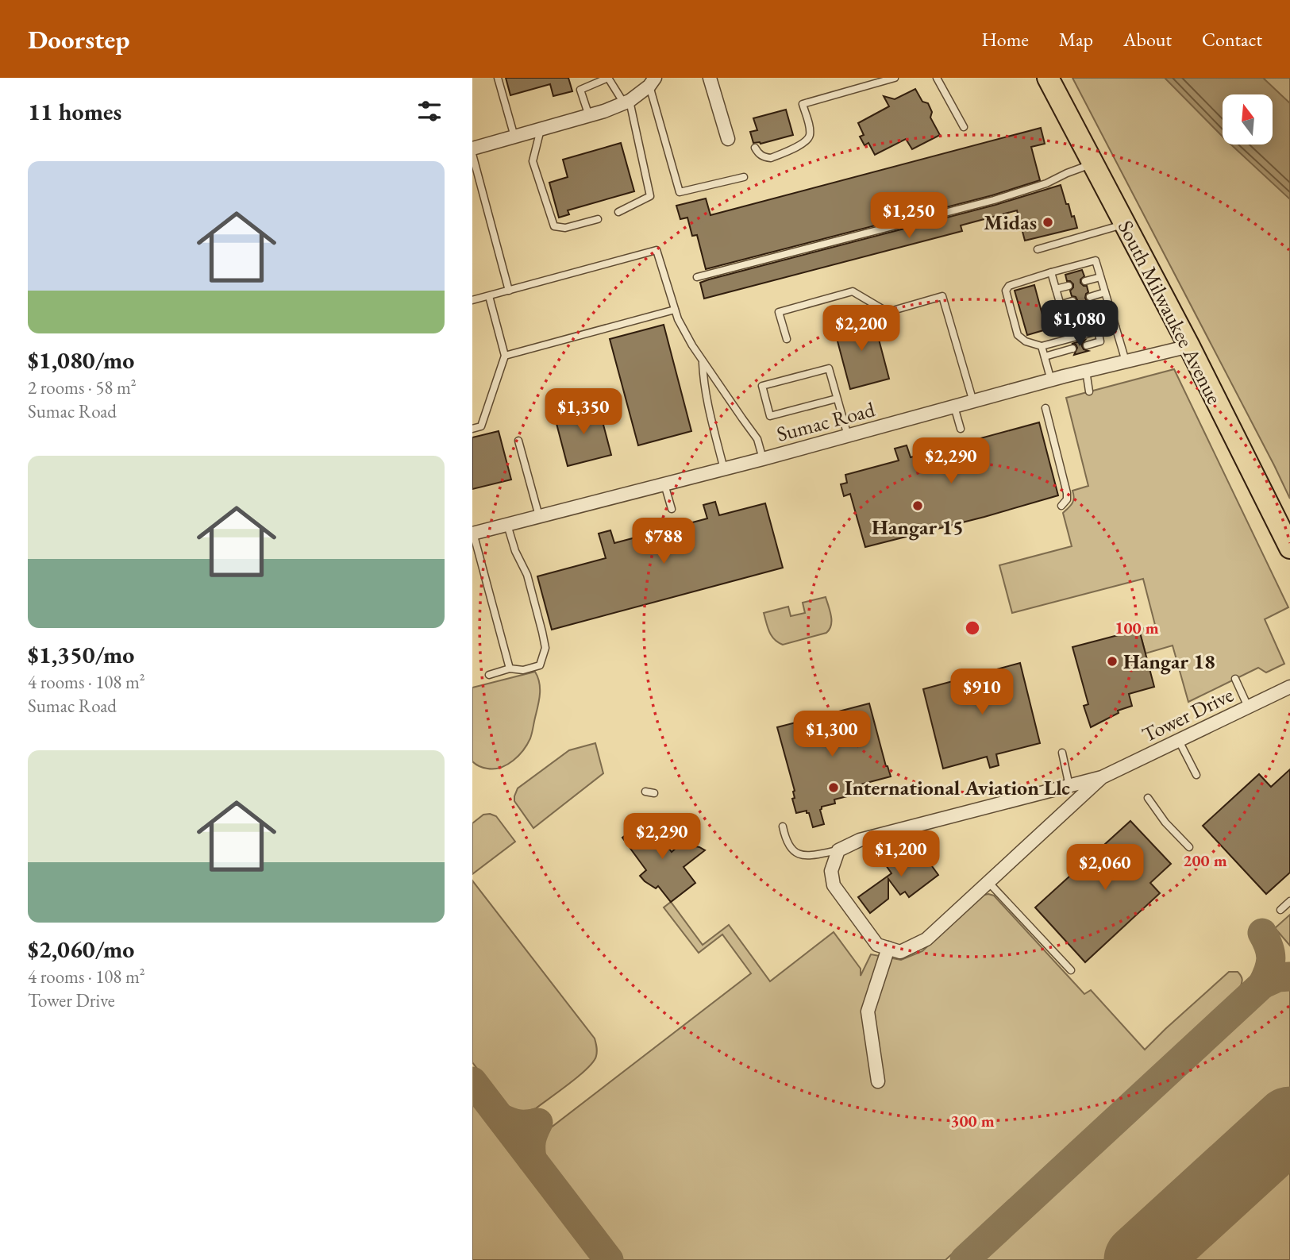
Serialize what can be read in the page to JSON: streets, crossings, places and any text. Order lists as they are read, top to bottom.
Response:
{
  "streets": {
    "main road": ["South Milwaukee Avenue"],
    "street": ["Sumac Road", "Tower Drive"]
  },
  "crossings": [
    ["South Milwaukee Avenue", "Sumac Road"]
  ],
  "places": [
    "Midas",
    "Hangar 15",
    "Hangar 18",
    "International Aviation Llc"
  ],
  "north": "top",
  "page": {
    "header": "Doorstep",
    "nav": [
      "Home",
      "Map",
      "About",
      "Contact"
    ],
    "heading": "11 homes",
    "list": [
      {
        "name": "$1,080/mo",
        "note": "2 rooms · 58 m² · Sumac Road"
      },
      {
        "name": "$1,350/mo",
        "note": "4 rooms · 108 m² · Sumac Road"
      },
      {
        "name": "$2,060/mo",
        "note": "4 rooms · 108 m² · Tower Drive"
      }
    ],
    "price": [
      "$1,250",
      "$1,080",
      "$2,200",
      "$1,350",
      "$2,290",
      "$788",
      "$910",
      "$1,300",
      "$2,290",
      "$1,200",
      "$2,060"
    ]
  },
  "rings": ["100 m", "200 m", "300 m"]
}
